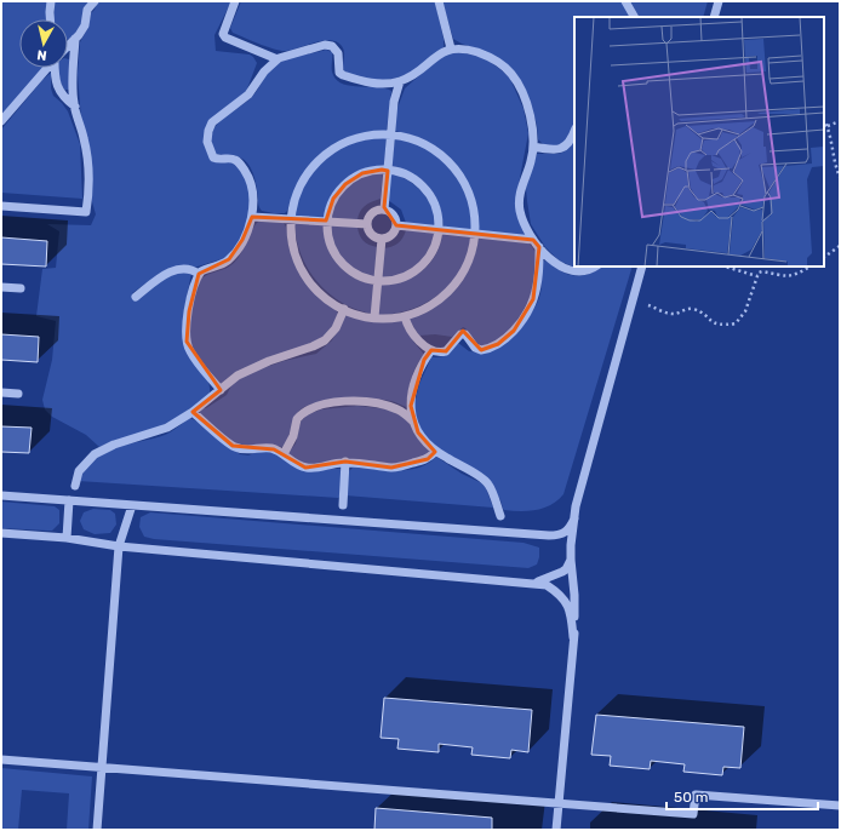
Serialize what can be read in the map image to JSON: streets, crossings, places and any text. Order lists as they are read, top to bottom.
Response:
{
  "scale_bar": "50 m",
  "north": "bottom"
}
